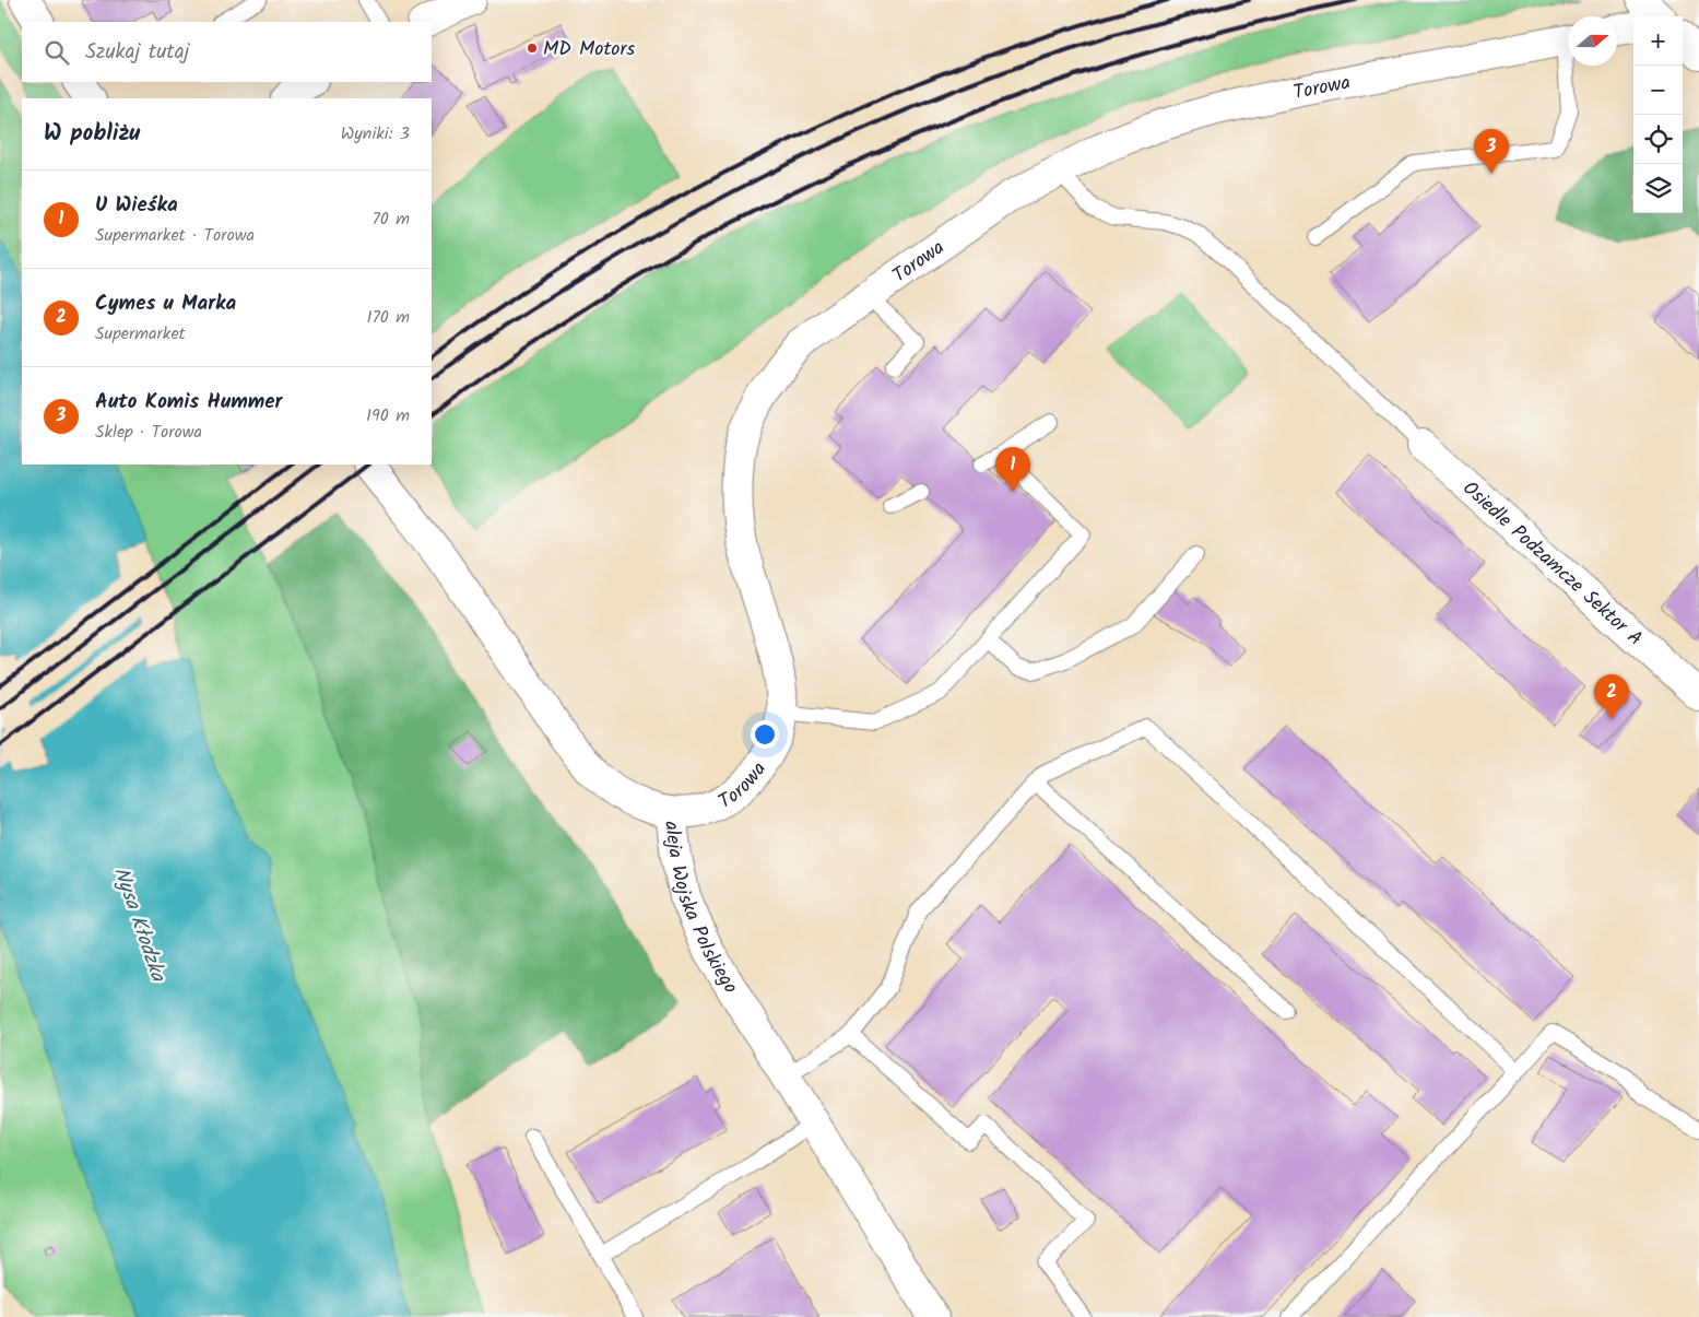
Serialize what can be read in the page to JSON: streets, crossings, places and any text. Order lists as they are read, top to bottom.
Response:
{
  "streets": {
    "street": ["Torowa", "Osiedle Podzamcze Sektor A", "aleja Wojska Polskiego"]
  },
  "crossings": [
    ["Torowa", "aleja Wojska Polskiego"]
  ],
  "water": ["Nysa Kłodzka"],
  "places": ["MD Motors"],
  "north": "right",
  "page": {
    "map_buttons": ["+", "−"],
    "search": "Szukaj tutaj",
    "heading": ["W pobliżu", "Wyniki: 3"],
    "pins": ["3", "1", "2"],
    "list": [
      {
        "mark": "1",
        "name": "U Wieśka",
        "note": "Supermarket · Torowa",
        "value": "70 m"
      },
      {
        "mark": "2",
        "name": "Cymes u Marka",
        "note": "Supermarket",
        "value": "170 m"
      },
      {
        "mark": "3",
        "name": "Auto Komis Hummer",
        "note": "Sklep · Torowa",
        "value": "190 m"
      }
    ]
  }
}
